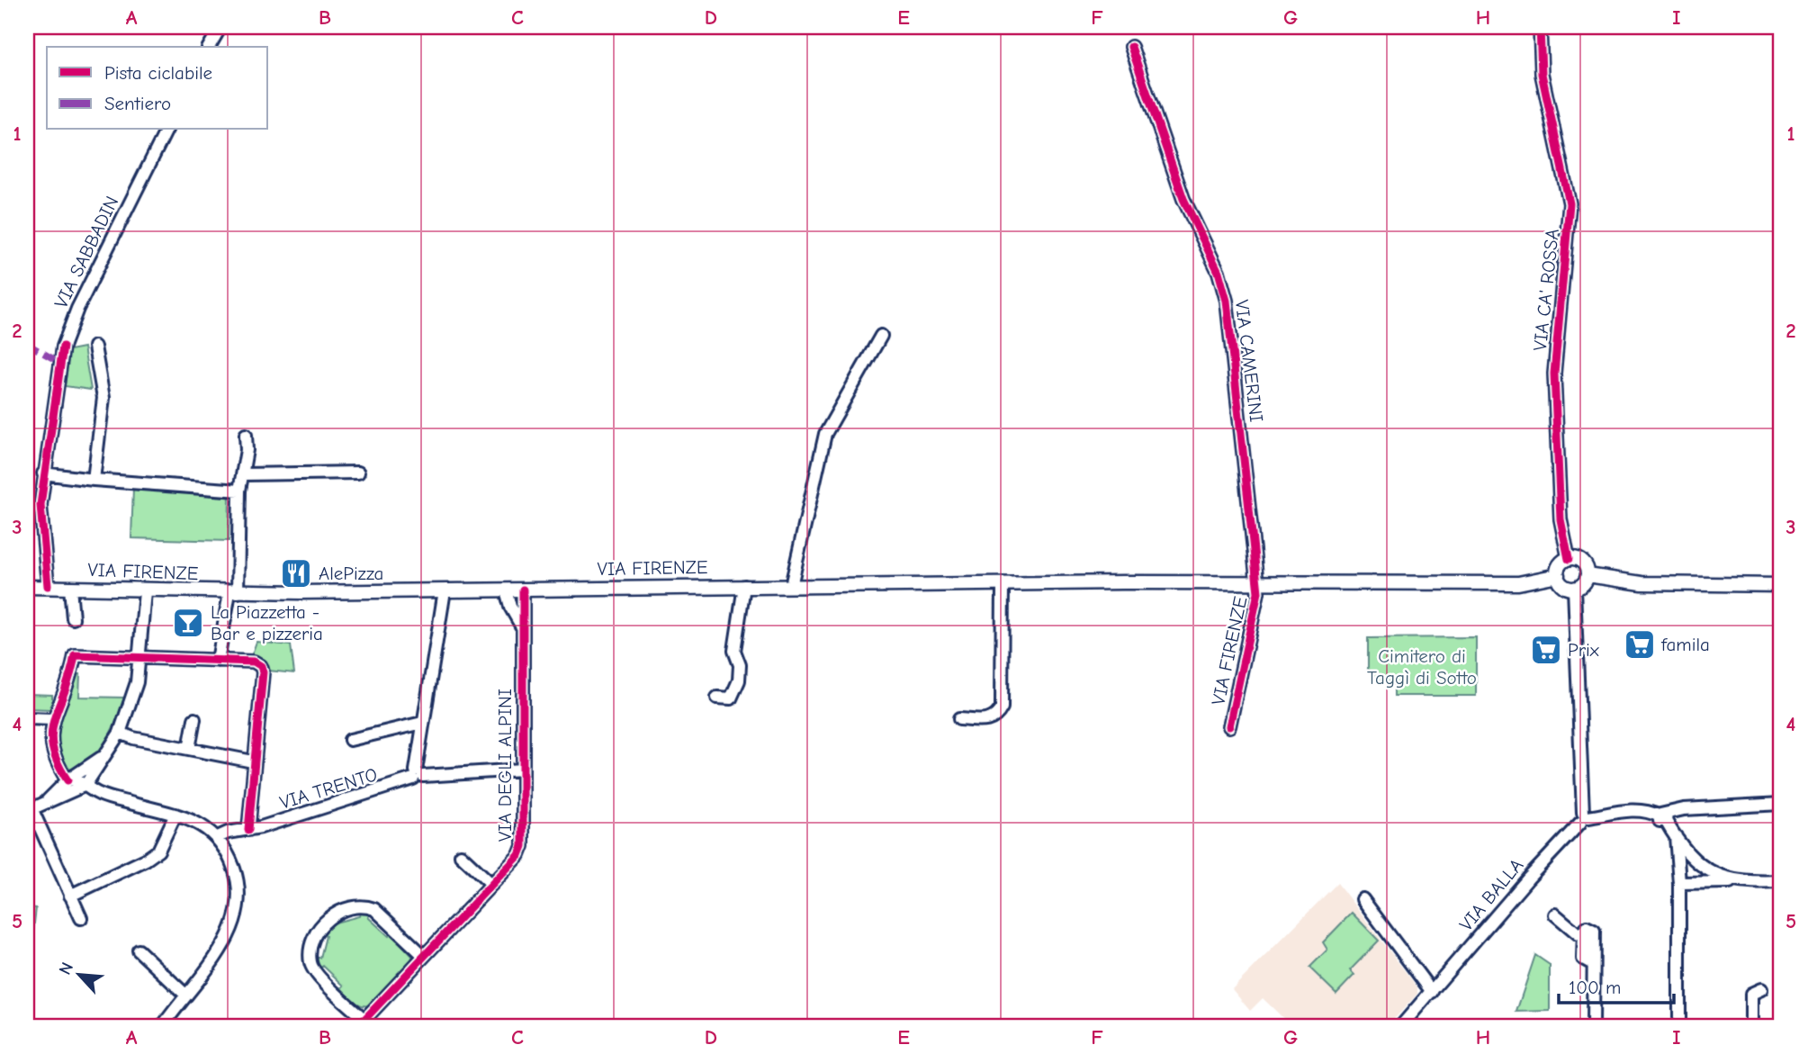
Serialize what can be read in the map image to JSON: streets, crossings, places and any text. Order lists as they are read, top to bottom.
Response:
{
  "streets": {
    "main road": ["VIA FIRENZE"],
    "street": [
      "VIA SABBADIN",
      "VIA CA' ROSSA",
      "VIA CAMERINI",
      "VIA DEGLI ALPINI",
      "VIA TRENTO",
      "VIA BALLA"
    ]
  },
  "crossings": [
    ["VIA SABBADIN", "VIA FIRENZE"],
    ["VIA CA' ROSSA", "VIA FIRENZE"],
    ["VIA CAMERINI", "VIA FIRENZE"],
    ["VIA FIRENZE", "VIA DEGLI ALPINI"],
    ["VIA DEGLI ALPINI", "VIA TRENTO"]
  ],
  "parks": ["Cimitero di Taggì di Sotto"],
  "places": {
    "restaurant": ["AlePizza"],
    "bar": ["La Piazzetta - Bar e pizzeria"],
    "supermarket": ["famila", "Prix"]
  },
  "legend": ["Pista ciclabile", "Sentiero"],
  "scale_bar": "100 m",
  "north": "top left",
  "grid": {
    "columns": [
      "A",
      "B",
      "C",
      "D",
      "E",
      "F",
      "G",
      "H",
      "I"
    ],
    "rows": [
      "1",
      "2",
      "3",
      "4",
      "5"
    ]
  }
}
